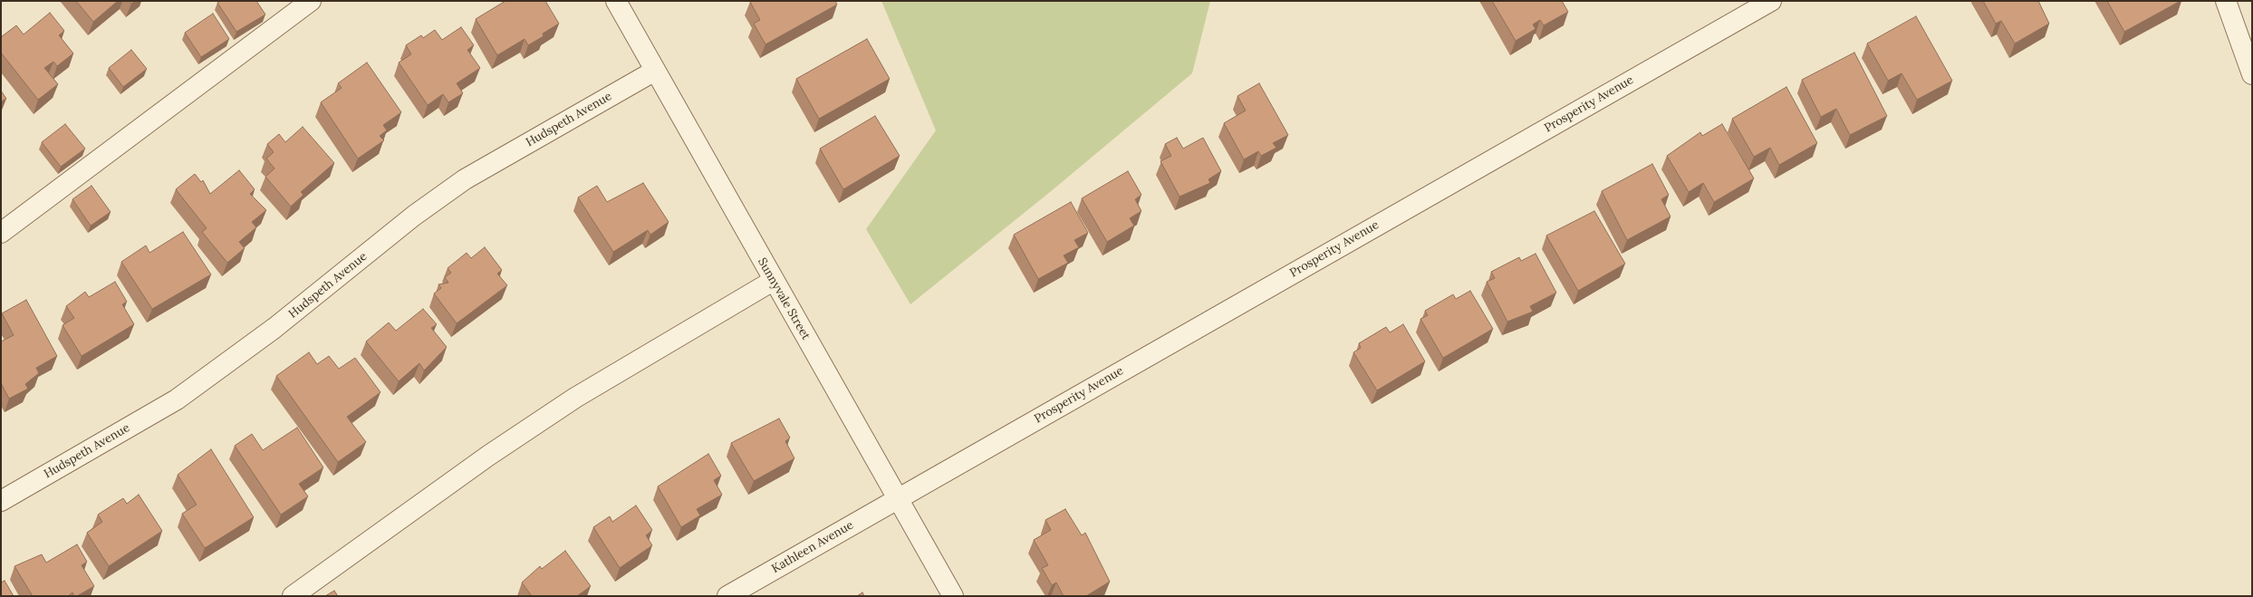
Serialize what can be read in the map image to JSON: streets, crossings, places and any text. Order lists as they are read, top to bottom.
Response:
{
  "streets": {
    "street": [
      "Prosperity Avenue",
      "Hudspeth Avenue",
      "Sunnyvale Street",
      "Kathleen Avenue"
    ]
  },
  "crossings": [
    ["Prosperity Avenue", "Sunnyvale Street"],
    ["Prosperity Avenue", "Kathleen Avenue"],
    ["Hudspeth Avenue", "Sunnyvale Street"],
    ["Sunnyvale Street", "Kathleen Avenue"]
  ]
}
